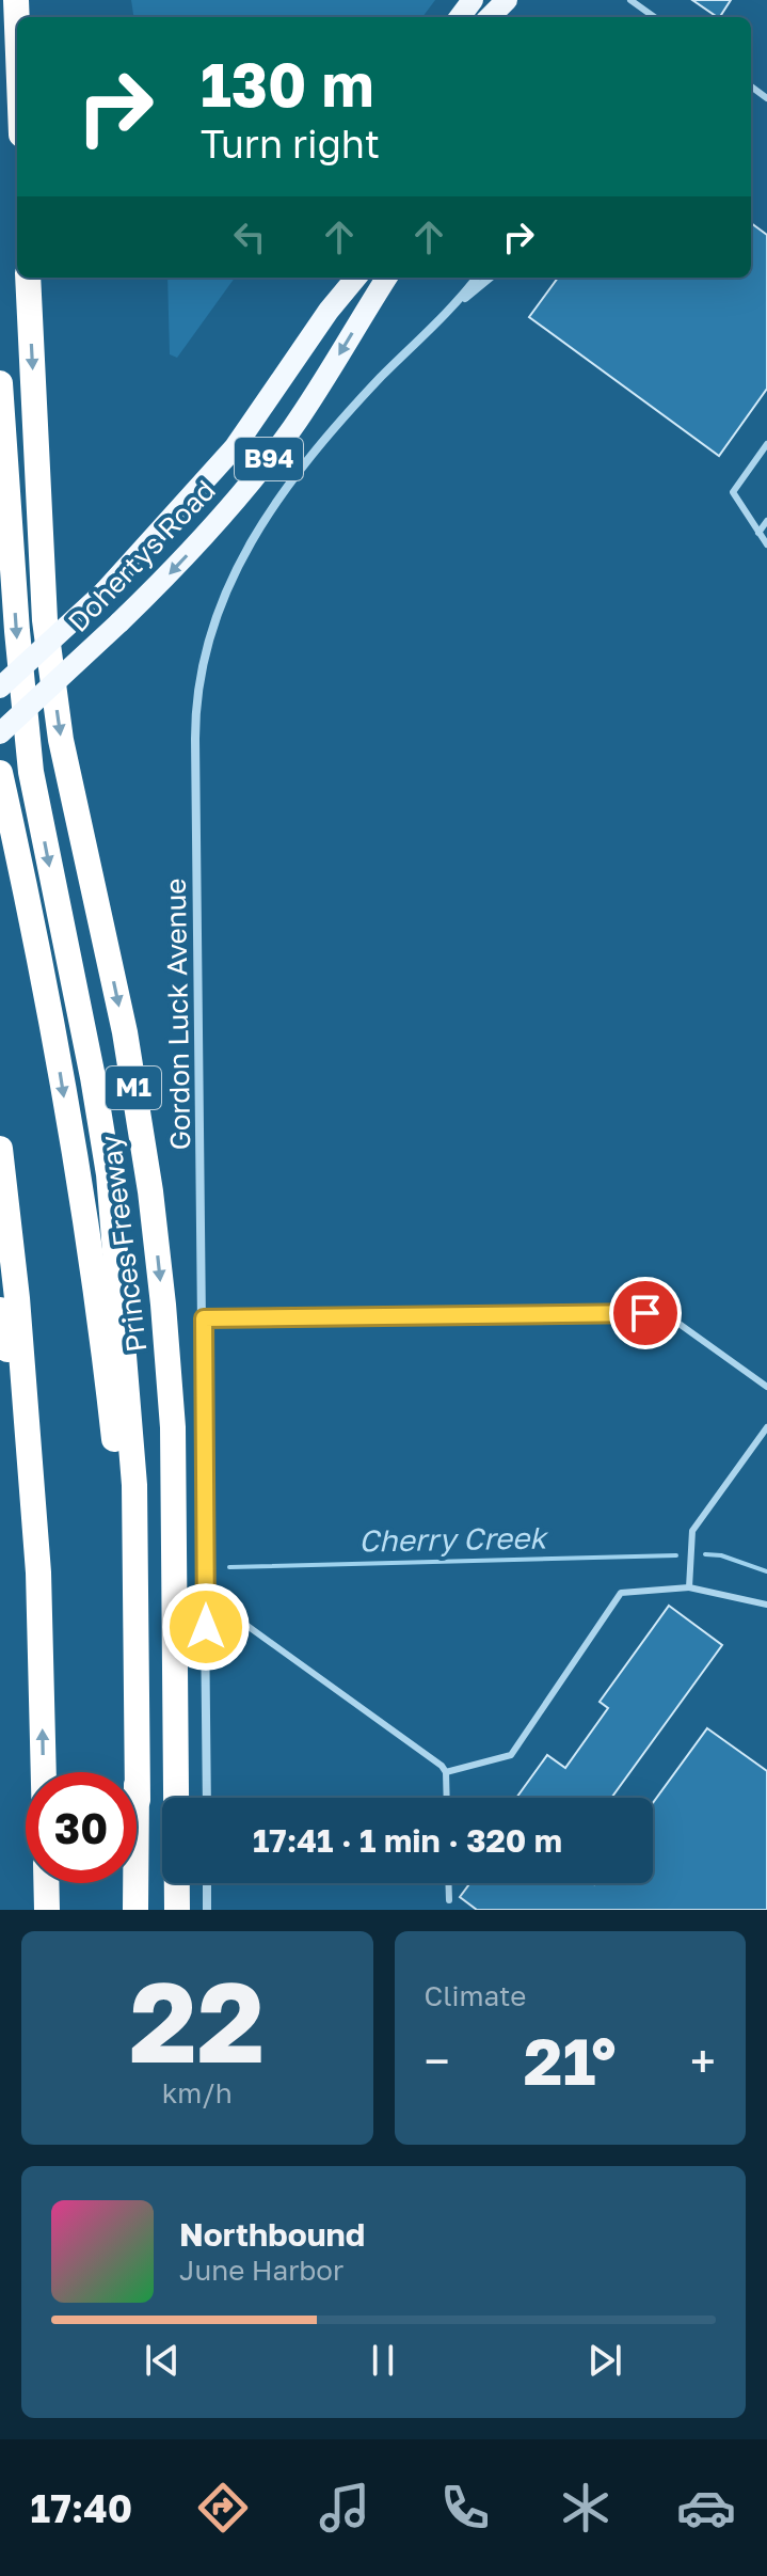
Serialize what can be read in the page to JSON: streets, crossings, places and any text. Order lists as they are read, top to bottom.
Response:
{
  "streets": {
    "highway": ["M1", "Princes Freeway"],
    "main road": ["B94", "Dohertys Road"],
    "street": ["Gordon Luck Avenue"]
  },
  "crossings": [
    ["M1", "Princes Freeway"]
  ],
  "water": ["Cherry Creek"],
  "page": {
    "turn": ["130 m", "Turn right"],
    "limit": "30",
    "trip": "17:41 · 1 min · 320 m",
    "tile": [
      ["22", "km/h"],
      "Climate"
    ],
    "heat": ["−", "21°", "+"],
    "song": ["Northbound", "June Harbor"],
    "tabs": "17:40"
  }
}
